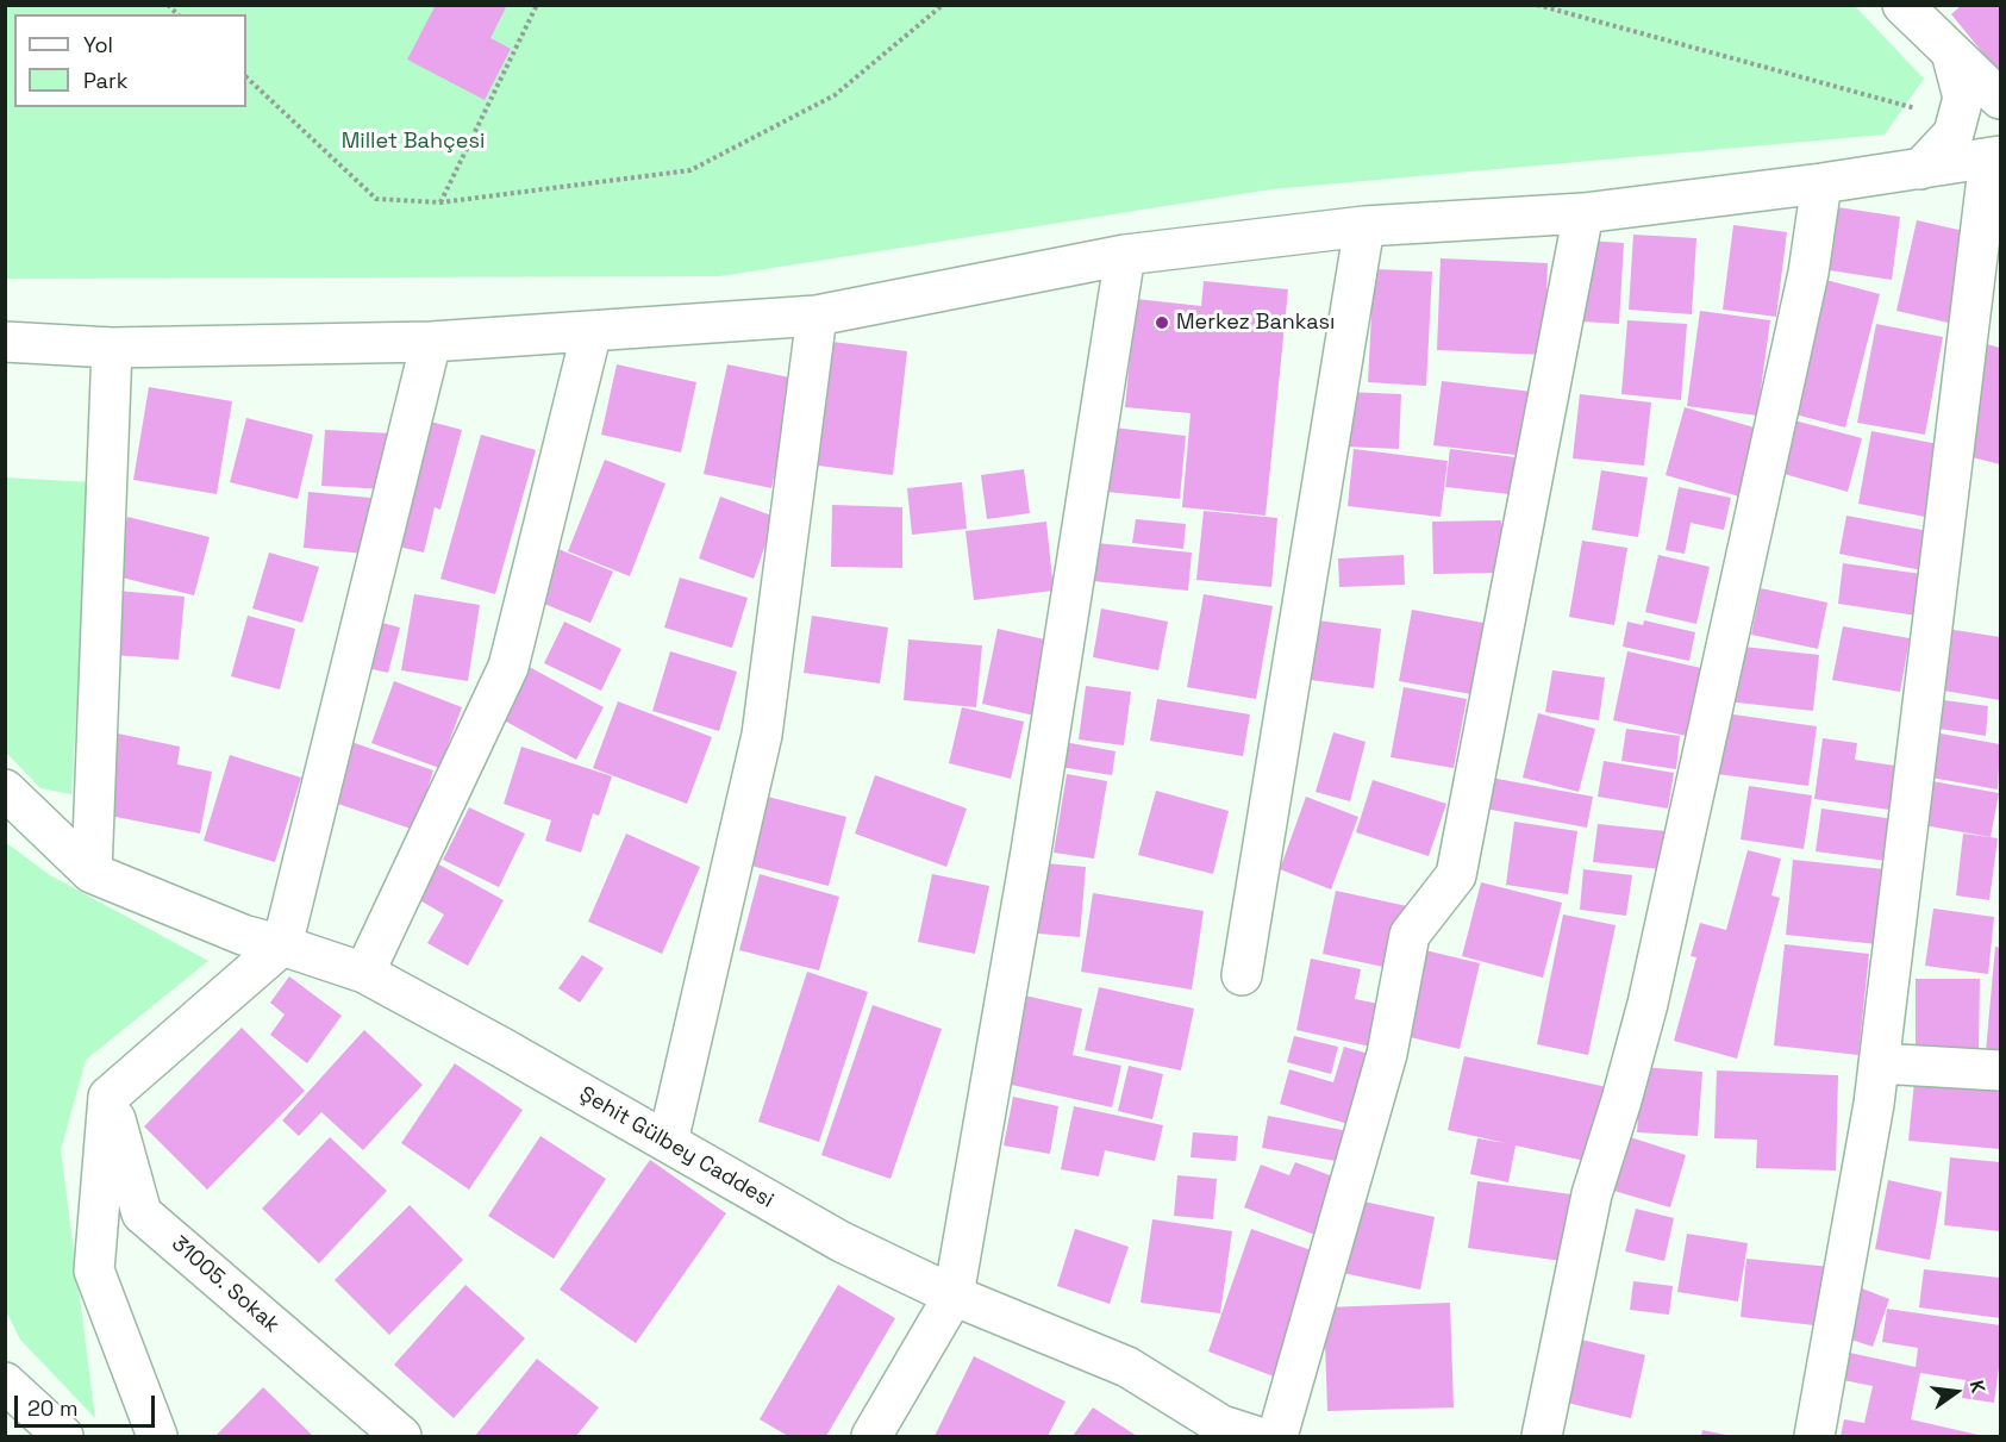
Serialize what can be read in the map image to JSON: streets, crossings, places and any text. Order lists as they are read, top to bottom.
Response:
{
  "streets": {
    "street": ["Şehit Gülbey Caddesi", "31005. Sokak"]
  },
  "parks": ["Millet Bahçesi"],
  "places": ["Merkez Bankası"],
  "legend": ["Yol", "Park"],
  "scale_bar": "20 m",
  "north": "right"
}
